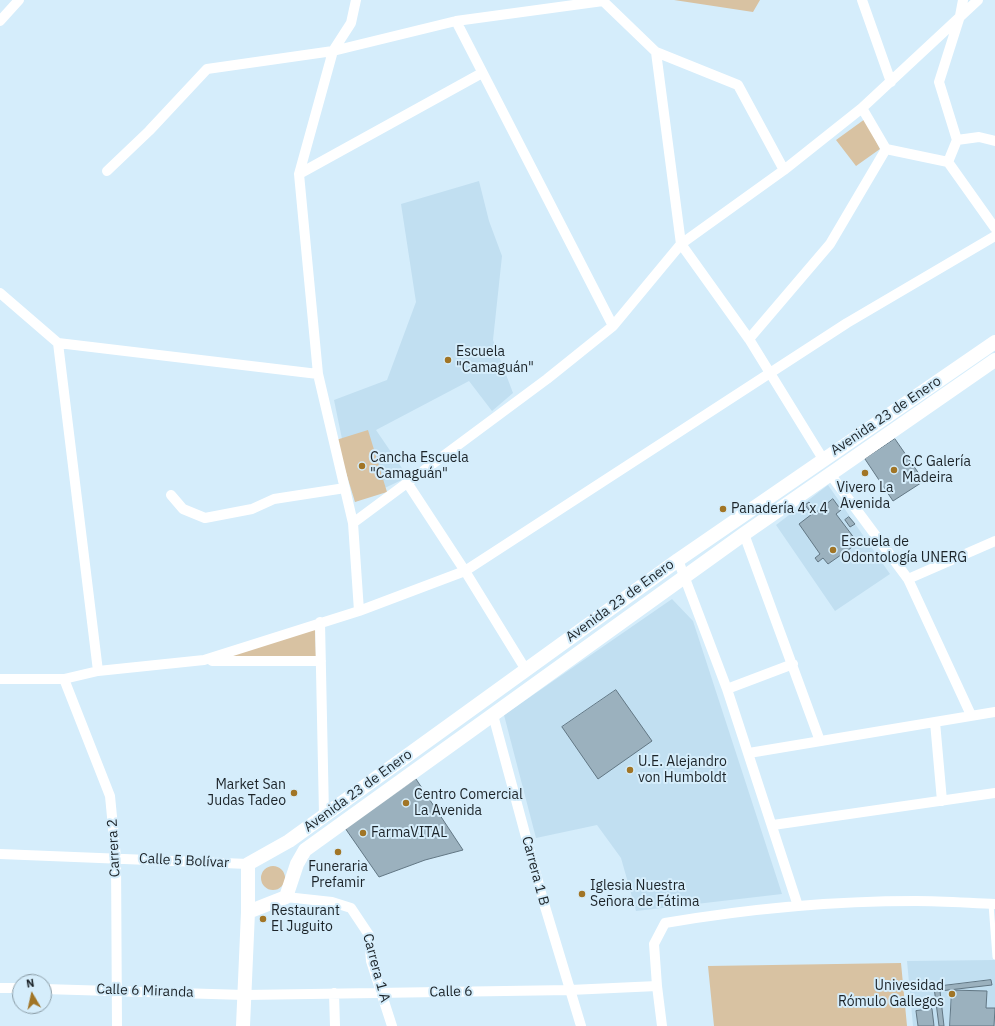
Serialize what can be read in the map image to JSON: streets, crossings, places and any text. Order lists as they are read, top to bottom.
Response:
{
  "streets": {
    "main road": ["Avenida 23 de Enero"],
    "street": [
      "Carrera 2",
      "Calle 5 Bolívar",
      "Carrera 1 B",
      "Carrera 1 A",
      "Calle 6 Miranda",
      "Calle 6"
    ]
  },
  "crossings": [
    ["Avenida 23 de Enero", "Calle 5 Bolívar"],
    ["Avenida 23 de Enero", "Carrera 1 B"],
    ["Avenida 23 de Enero", "Carrera 1 A"],
    ["Carrera 2", "Calle 5 Bolívar"],
    ["Carrera 2", "Calle 6 Miranda"],
    ["Carrera 1 B", "Calle 6"],
    ["Carrera 1 A", "Calle 6"],
    ["Calle 6 Miranda", "Calle 6"]
  ],
  "places": [
    "Escuela \"Camaguán\"",
    "Cancha Escuela \"Camaguán\"",
    "C.C Galería Madeira",
    "Vivero La Avenida",
    "Panadería 4 x 4",
    "Escuela de Odontología UNERG",
    "U.E. Alejandro von Humboldt",
    "Market San Judas Tadeo",
    "Centro Comercial La Avenida",
    "FarmaVITAL",
    "Funeraria Prefamir",
    "Iglesia Nuestra Señora de Fátima",
    "Restaurant El Juguito",
    "Univesidad Rómulo Gallegos"
  ],
  "north": "top"
}
